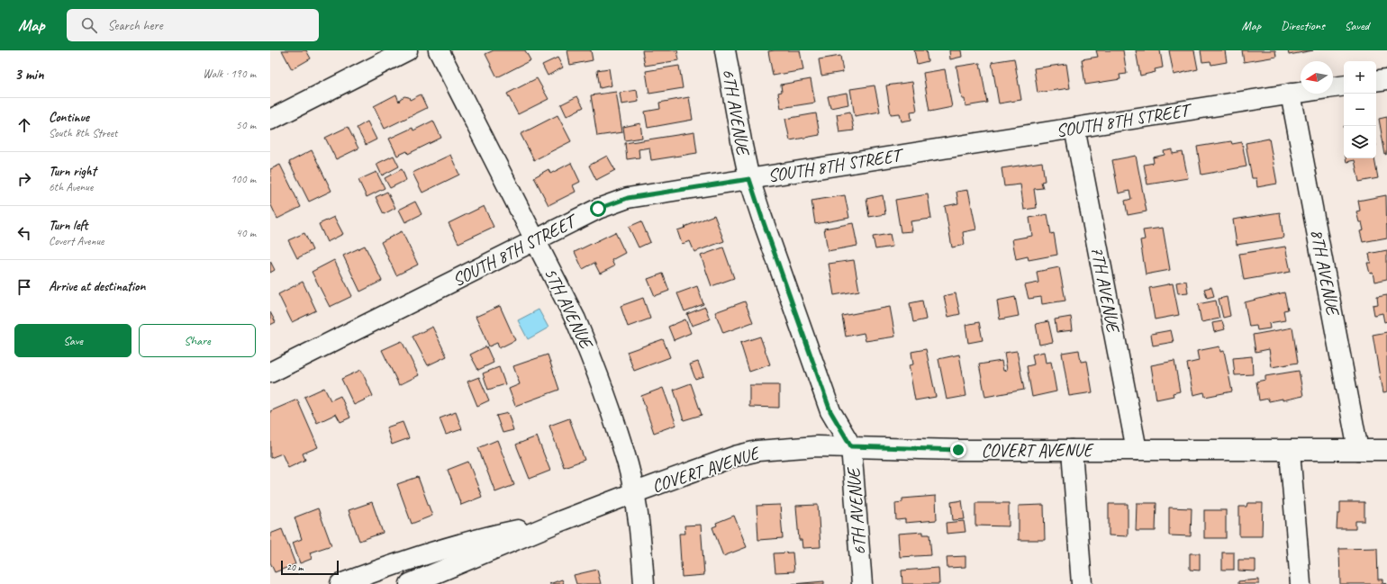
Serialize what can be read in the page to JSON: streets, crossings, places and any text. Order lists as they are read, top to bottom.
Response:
{
  "streets": {
    "street": [
      "6TH AVENUE",
      "SOUTH 8TH STREET",
      "8TH AVENUE",
      "7TH AVENUE",
      "5TH AVENUE",
      "COVERT AVENUE"
    ]
  },
  "crossings": [
    ["6TH AVENUE", "SOUTH 8TH STREET"],
    ["6TH AVENUE", "COVERT AVENUE"],
    ["SOUTH 8TH STREET", "8TH AVENUE"],
    ["SOUTH 8TH STREET", "7TH AVENUE"],
    ["SOUTH 8TH STREET", "5TH AVENUE"],
    ["8TH AVENUE", "COVERT AVENUE"],
    ["7TH AVENUE", "COVERT AVENUE"],
    ["5TH AVENUE", "COVERT AVENUE"]
  ],
  "scale_bar": "20 m",
  "north": "left",
  "page": {
    "header": "Map",
    "search": "Search here",
    "nav": ["Map", "Directions", "Saved"],
    "heading": ["3 min", "Walk · 190 m"],
    "map_buttons": ["+", "−"],
    "list": [
      ["Continue", "South 8th Street", "50 m"],
      ["Turn right", "6th Avenue", "100 m"],
      ["Turn left", "Covert Avenue", "40 m"],
      "Arrive at destination"
    ],
    "buttons": ["Save", "Share"],
    "scale": "20 m"
  }
}
